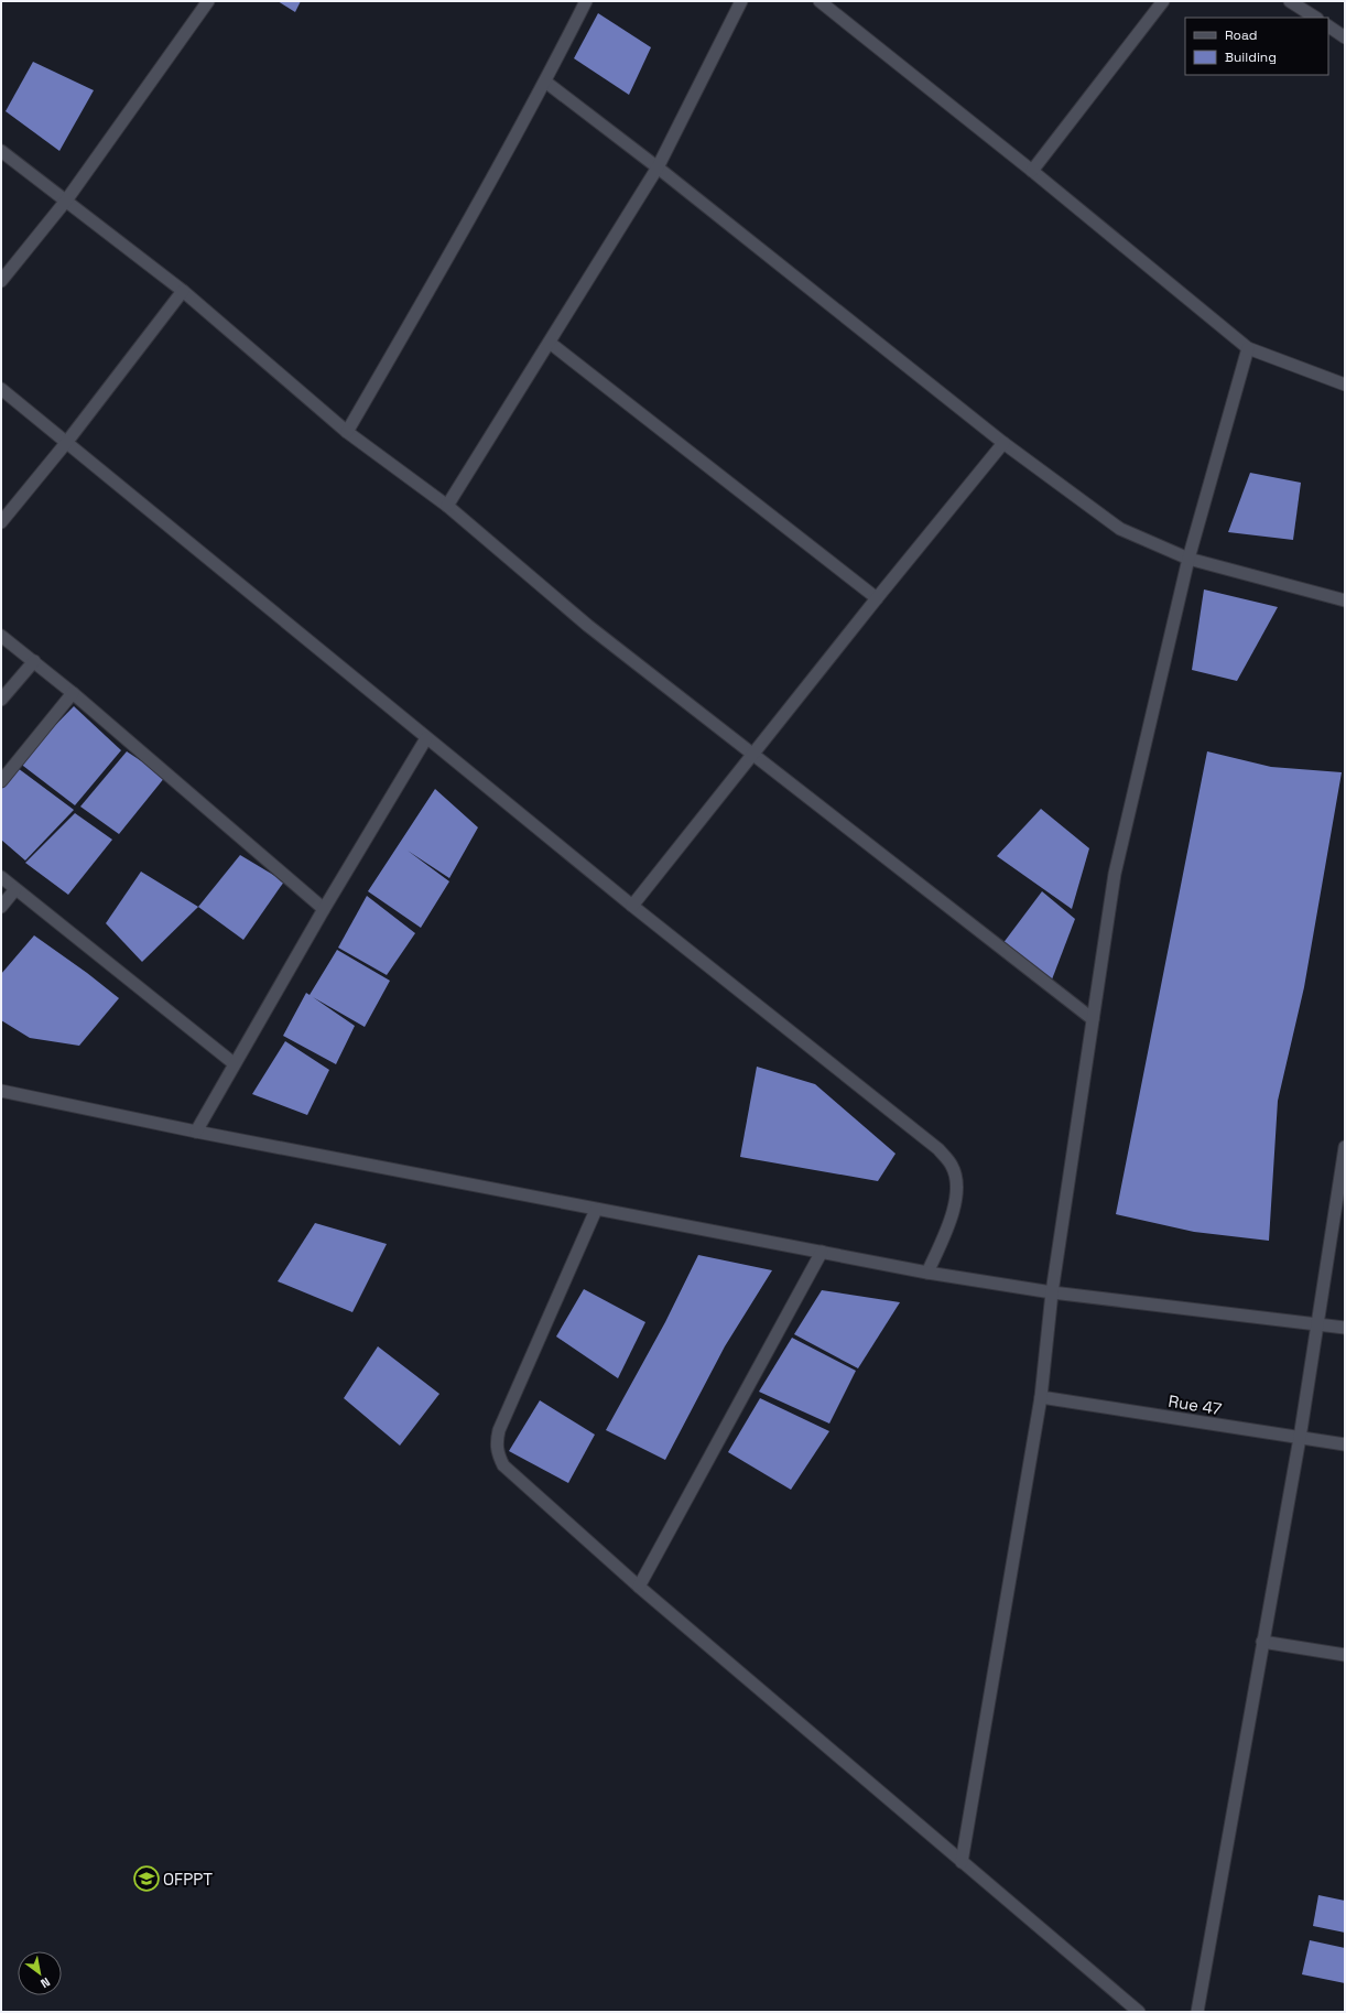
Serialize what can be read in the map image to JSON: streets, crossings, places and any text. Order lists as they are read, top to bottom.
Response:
{
  "streets": {
    "street": ["Rue 47"]
  },
  "places": {
    "school or university": ["OFPPT"]
  },
  "legend": ["Road", "Building"],
  "north": "bottom right"
}
